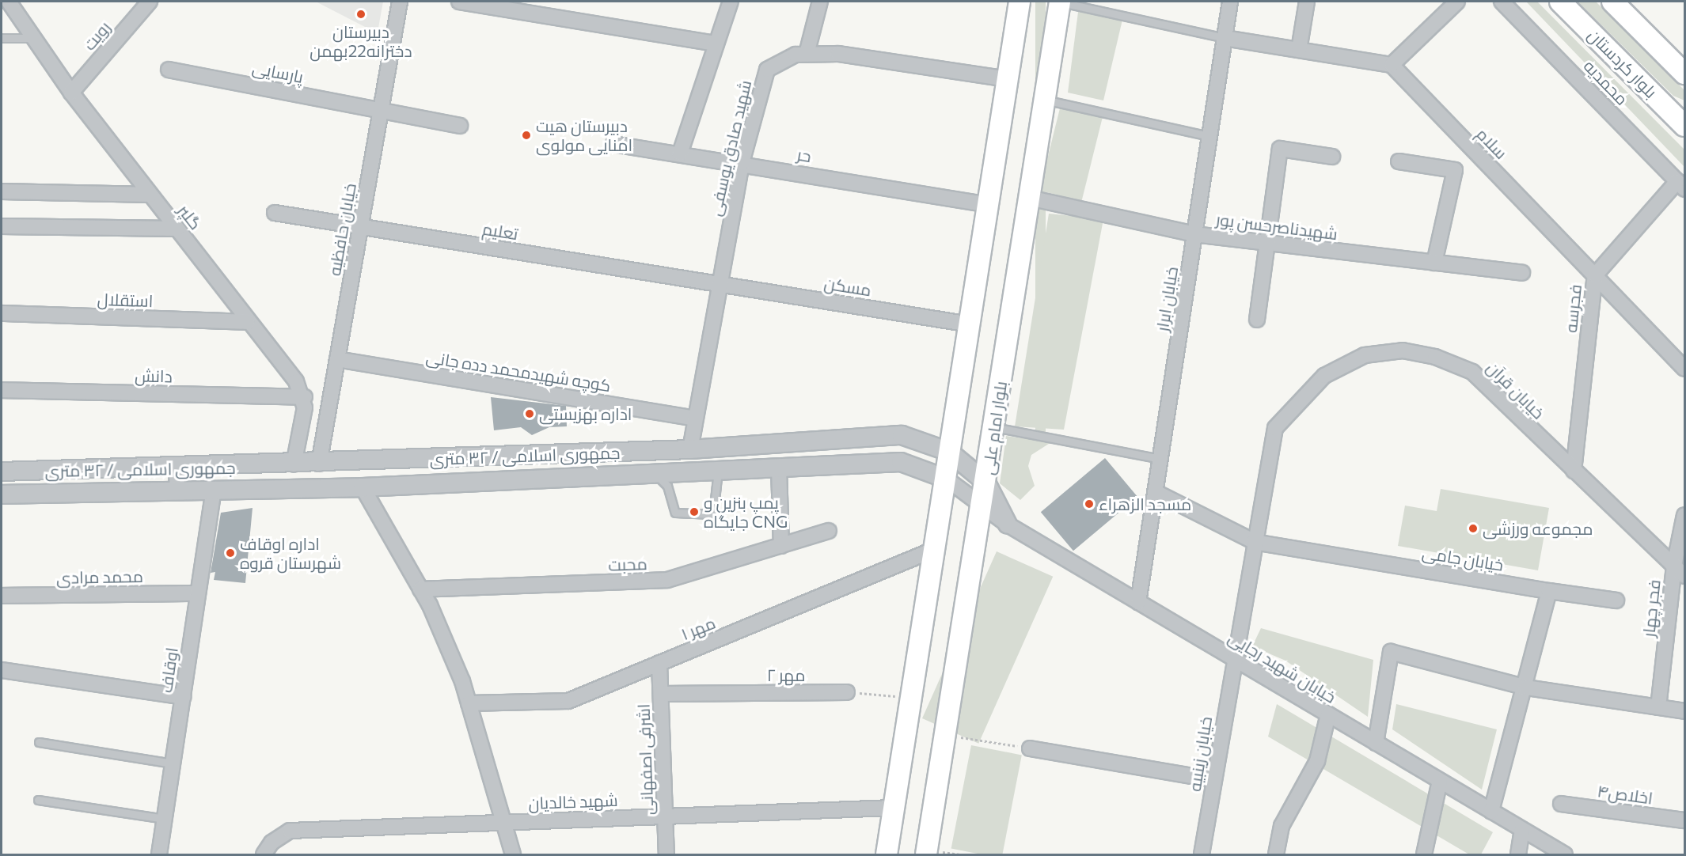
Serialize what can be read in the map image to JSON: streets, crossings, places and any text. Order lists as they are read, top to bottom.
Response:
{
  "streets": {
    "main road": ["بلوار کردستان", "بلوار امام علی"],
    "street": [
      "رویت",
      "پارسایی",
      "محمدیه",
      "سلام",
      "شهید صادق یوسفی",
      "حر",
      "گلپر",
      "شهیدناصرحسن پور",
      "خیابان حافظیه",
      "تعلیم",
      "مسکن",
      "خیابان ابرار",
      "استقلال",
      "فجرسه",
      "کوچه شهیدمحمد دده جانی",
      "دانش",
      "خیابان قرآن",
      "جمهوری اسلامی / ۳۲ متری",
      "خیابان جامی",
      "محبت",
      "محمد مرادی",
      "فجر چهار",
      "مهر ۱",
      "خیابان شهید رجایی",
      "اوقاف",
      "مهر ۲",
      "خیابان زینبیه",
      "اشرفی اصفهانی",
      "اخلاص۴",
      "شهید خالدیان"
    ]
  },
  "crossings": [
    ["رویت", "گلپر"],
    ["پارسایی", "خیابان حافظیه"],
    ["محمدیه", "فجرسه"],
    ["سلام", "فجرسه"],
    ["شهید صادق یوسفی", "حر"],
    ["شهید صادق یوسفی", "تعلیم"],
    ["شهید صادق یوسفی", "مسکن"],
    ["شهید صادق یوسفی", "کوچه شهیدمحمد دده جانی"],
    ["شهید صادق یوسفی", "جمهوری اسلامی / ۳۲ متری"],
    ["گلپر", "استقلال"],
    ["گلپر", "دانش"],
    ["شهیدناصرحسن پور", "خیابان ابرار"],
    ["شهیدناصرحسن پور", "بلوار امام علی"],
    ["خیابان حافظیه", "تعلیم"],
    ["خیابان حافظیه", "کوچه شهیدمحمد دده جانی"],
    ["خیابان حافظیه", "جمهوری اسلامی / ۳۲ متری"],
    ["تعلیم", "مسکن"],
    ["خیابان ابرار", "خیابان جامی"],
    ["خیابان ابرار", "خیابان شهید رجایی"],
    ["فجرسه", "خیابان قرآن"],
    ["خیابان قرآن", "خیابان جامی"],
    ["خیابان قرآن", "فجر چهار"],
    ["خیابان قرآن", "خیابان شهید رجایی"],
    ["خیابان قرآن", "خیابان زینبیه"],
    ["بلوار امام علی", "جمهوری اسلامی / ۳۲ متری"],
    ["بلوار امام علی", "خیابان شهید رجایی"],
    ["جمهوری اسلامی / ۳۲ متری", "خیابان شهید رجایی"],
    ["جمهوری اسلامی / ۳۲ متری", "اوقاف"],
    ["محمد مرادی", "اوقاف"],
    ["مهر ۱", "اشرفی اصفهانی"],
    ["خیابان شهید رجایی", "خیابان زینبیه"],
    ["مهر ۲", "اشرفی اصفهانی"],
    ["اشرفی اصفهانی", "شهید خالدیان"]
  ],
  "places": [
    "دبیرستان دخترانه22بهمن",
    "دبیرستان هیت امنایی مولوی",
    "اداره بهزیستی",
    "مسجد الزهراء",
    "پمپ بنزین و جایگاه CNG",
    "مجموعه ورزشی",
    "اداره اوقاف شهرستان قروه"
  ]
}
